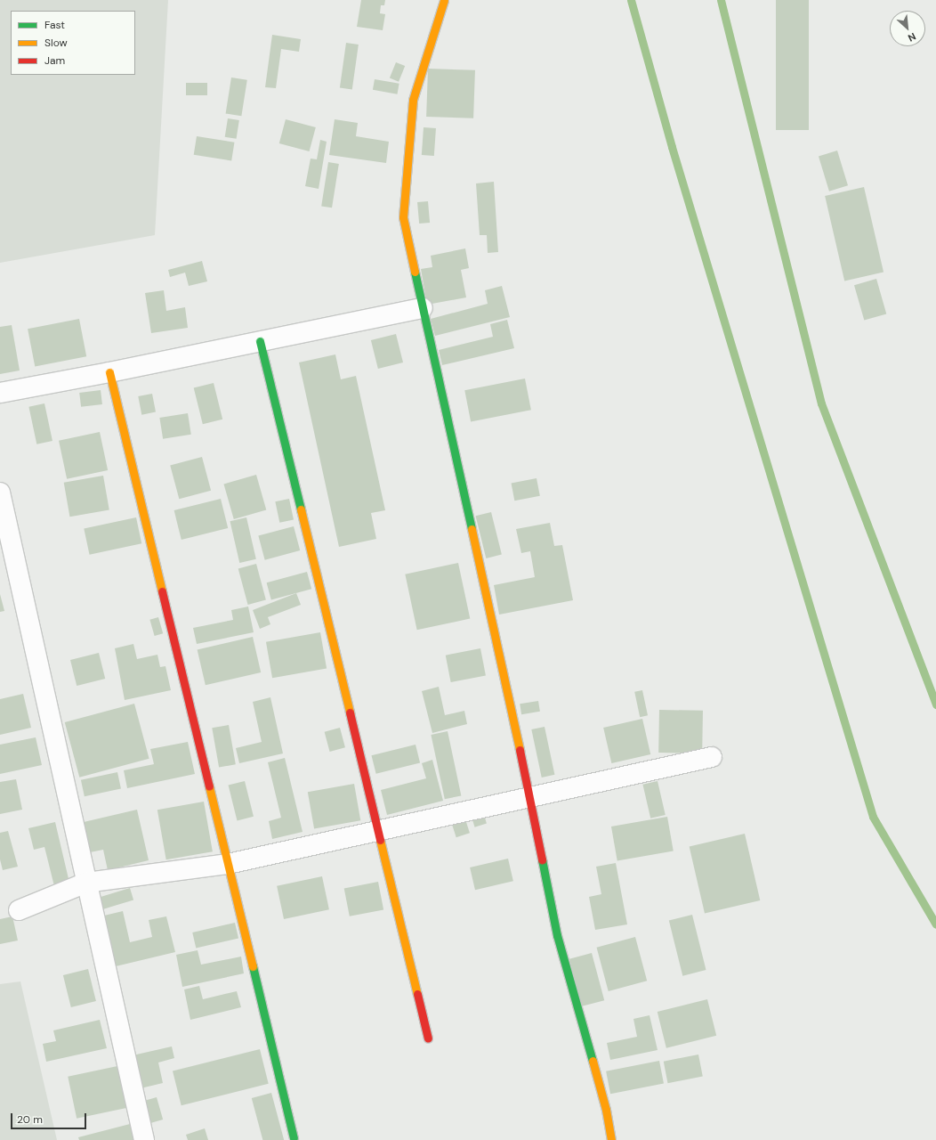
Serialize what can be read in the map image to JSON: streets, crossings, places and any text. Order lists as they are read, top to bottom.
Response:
{
  "legend": ["Fast", "Slow", "Jam"],
  "scale_bar": "20 m",
  "north": "bottom right"
}
